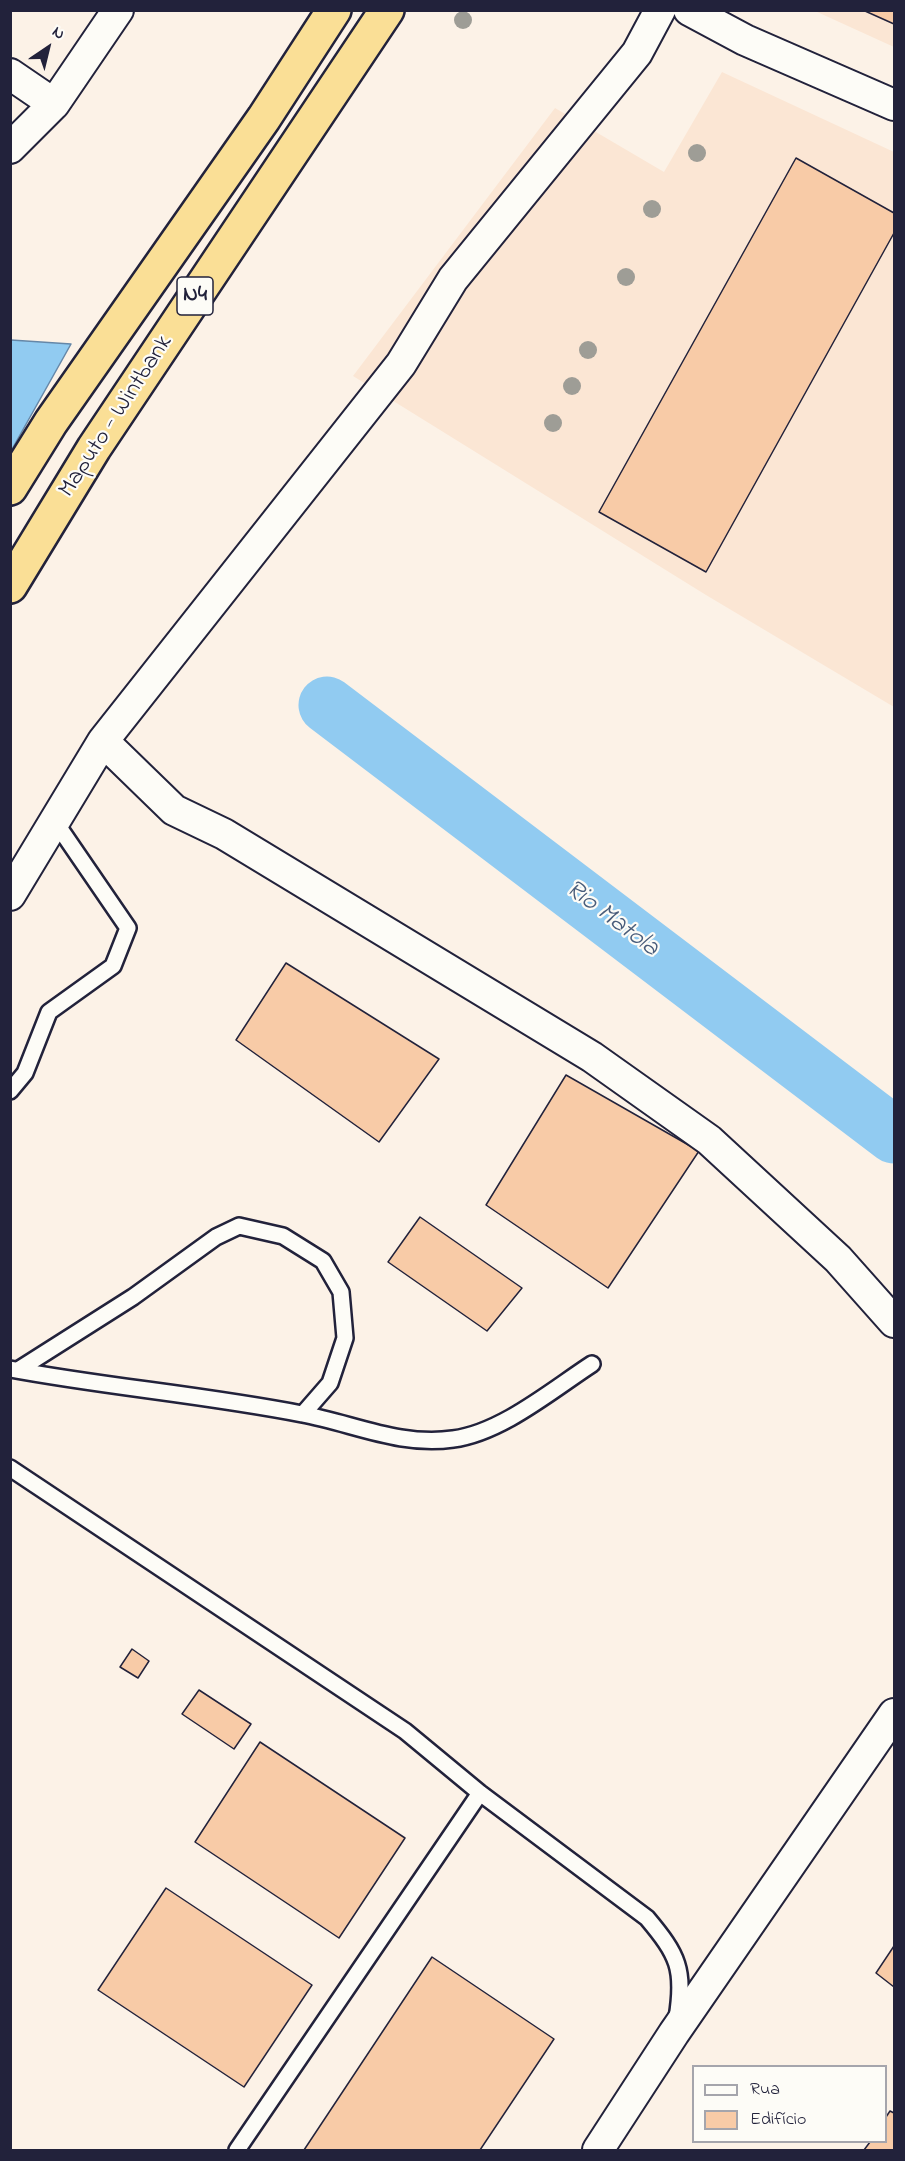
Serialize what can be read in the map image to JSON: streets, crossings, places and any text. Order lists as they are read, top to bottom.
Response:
{
  "streets": {
    "highway": ["N4", "Maputo - Wintbank"]
  },
  "water": ["Rio Matola"],
  "legend": ["Rua", "Edifício"],
  "north": "top right"
}
